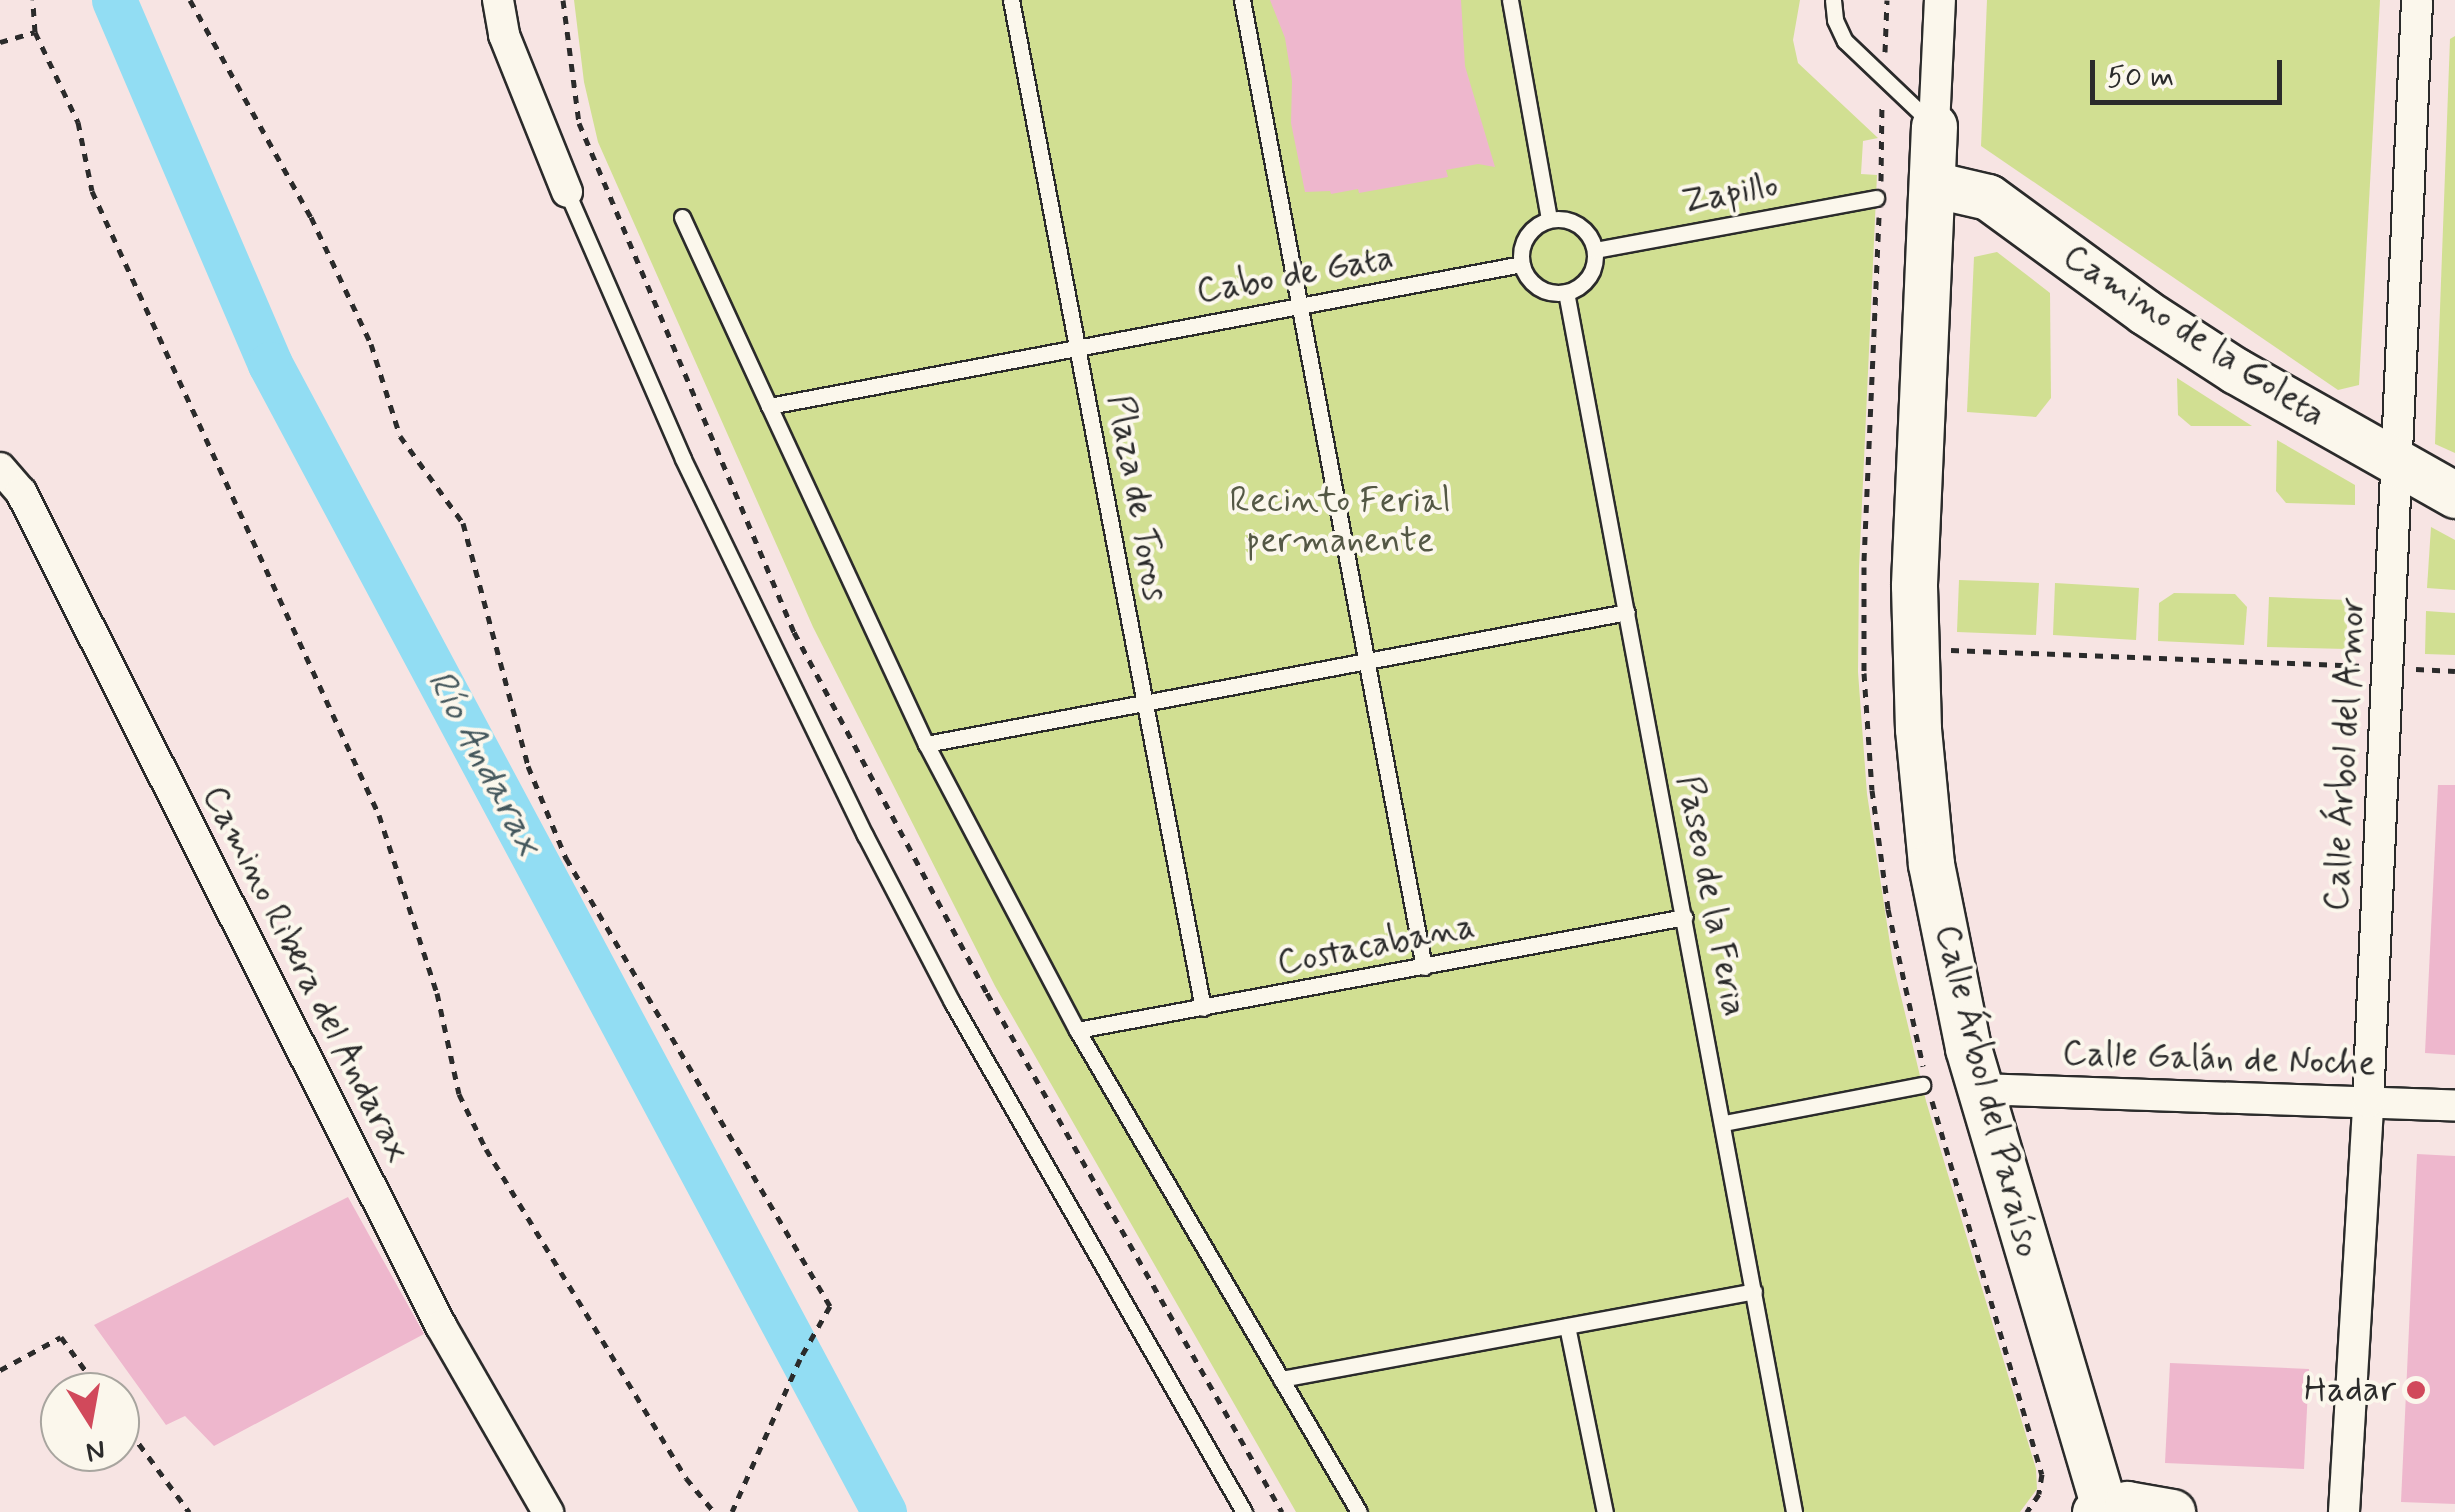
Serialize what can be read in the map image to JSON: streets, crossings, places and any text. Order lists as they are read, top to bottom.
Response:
{
  "streets": {
    "street": [
      "Camino de la Goleta",
      "Calle Árbol del Amor",
      "Camino Ribera del Andarax",
      "Calle Galán de Noche",
      "Calle Árbol del Paraíso"
    ],
    "lane": [
      "Zapillo",
      "Cabo de Gata",
      "Plaza de Toros",
      "Paseo de la Feria",
      "Costacabana"
    ]
  },
  "crossings": [
    ["Zapillo", "Cabo de Gata"],
    ["Zapillo", "Paseo de la Feria"],
    ["Cabo de Gata", "Plaza de Toros"],
    ["Cabo de Gata", "Paseo de la Feria"],
    ["Camino de la Goleta", "Calle Árbol del Amor"],
    ["Camino de la Goleta", "Calle Árbol del Paraíso"],
    ["Plaza de Toros", "Costacabana"],
    ["Calle Árbol del Amor", "Calle Galán de Noche"],
    ["Paseo de la Feria", "Costacabana"],
    ["Calle Galán de Noche", "Calle Árbol del Paraíso"]
  ],
  "water": ["Río Andarax"],
  "parks": ["Recinto Ferial permanente"],
  "places": ["Hadar"],
  "scale_bar": "50 m",
  "north": "bottom"
}
